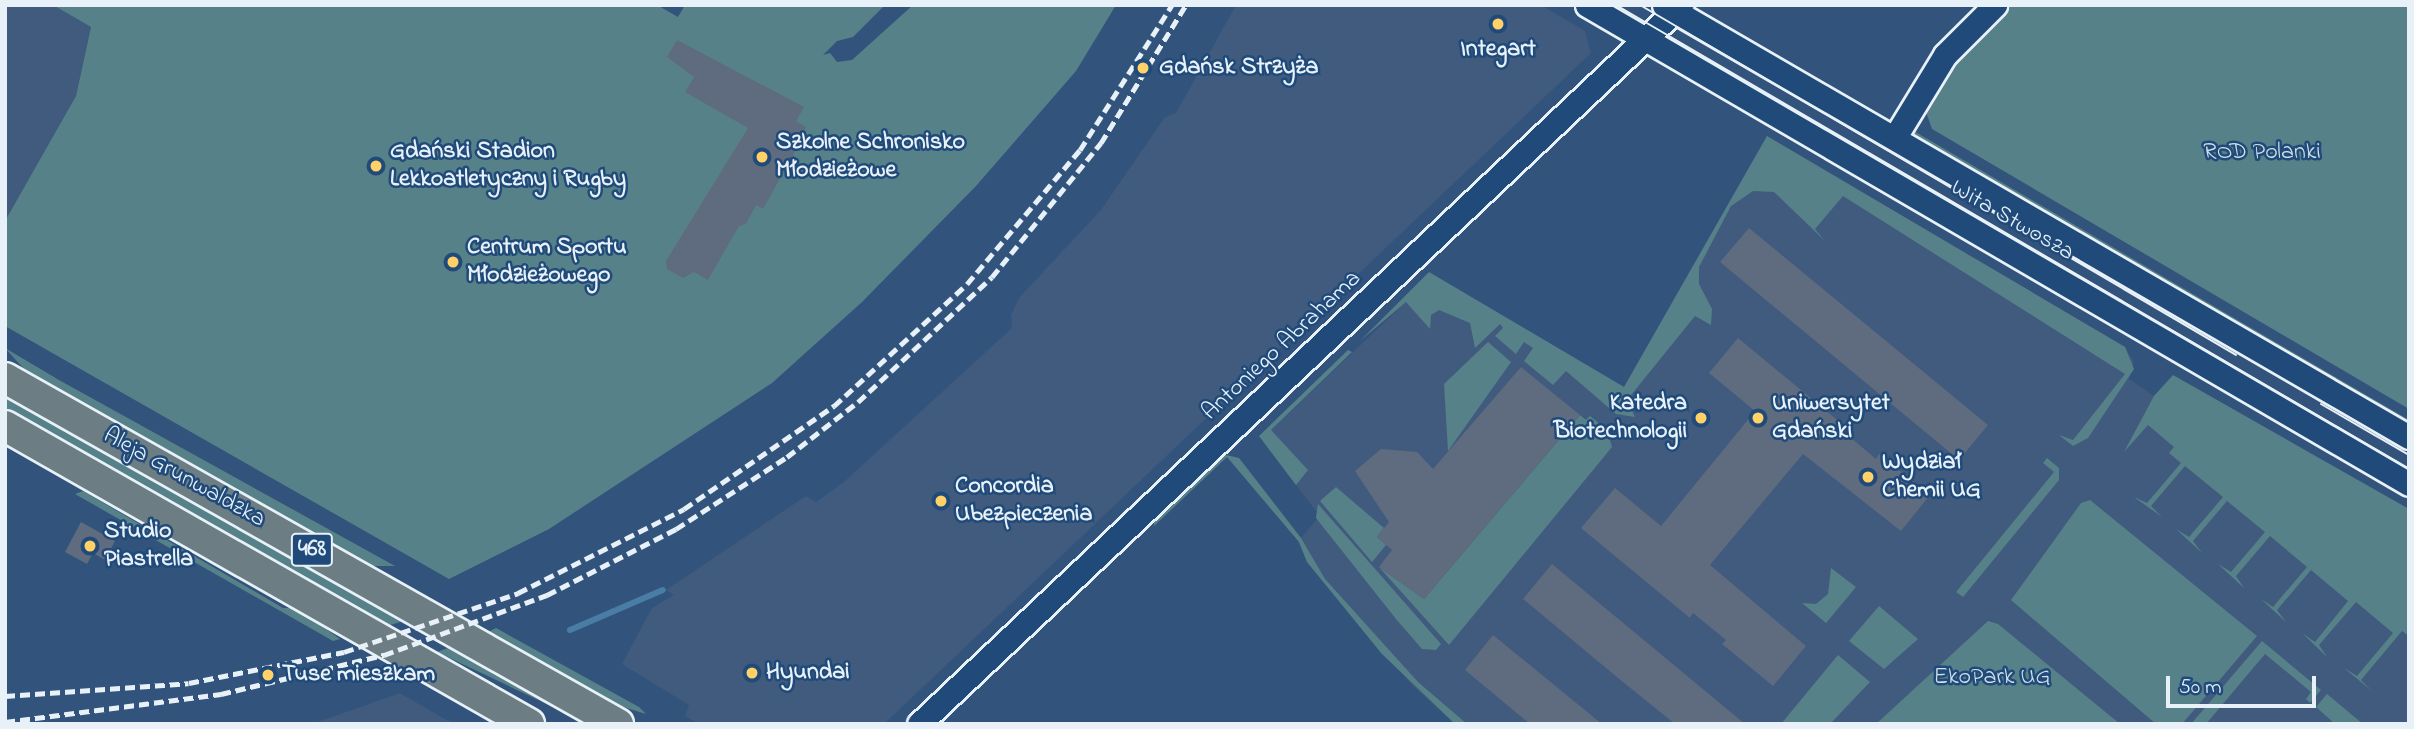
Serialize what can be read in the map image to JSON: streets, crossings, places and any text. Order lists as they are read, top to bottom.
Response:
{
  "streets": {
    "main road": ["Aleja Grunwaldzka", "468"],
    "street": ["Wita Stwosza", "Antoniego Abrahama"]
  },
  "crossings": [
    ["Wita Stwosza", "Antoniego Abrahama"]
  ],
  "parks": ["ROD Polanki", "EkoPark UG"],
  "places": [
    "Integart",
    "Gdańsk Strzyża",
    "Szkolne Schronisko Młodzieżowe",
    "Gdański Stadion Lekkoatletyczny i Rugby",
    "Centrum Sportu Młodzieżowego",
    "Katedra Biotechnologii",
    "Uniwersytet Gdański",
    "Wydział Chemii UG",
    "Concordia Ubezpieczenia",
    "Studio Piastrella",
    "Hyundai",
    "Tuse mieszkam"
  ],
  "scale_bar": "50 m"
}
